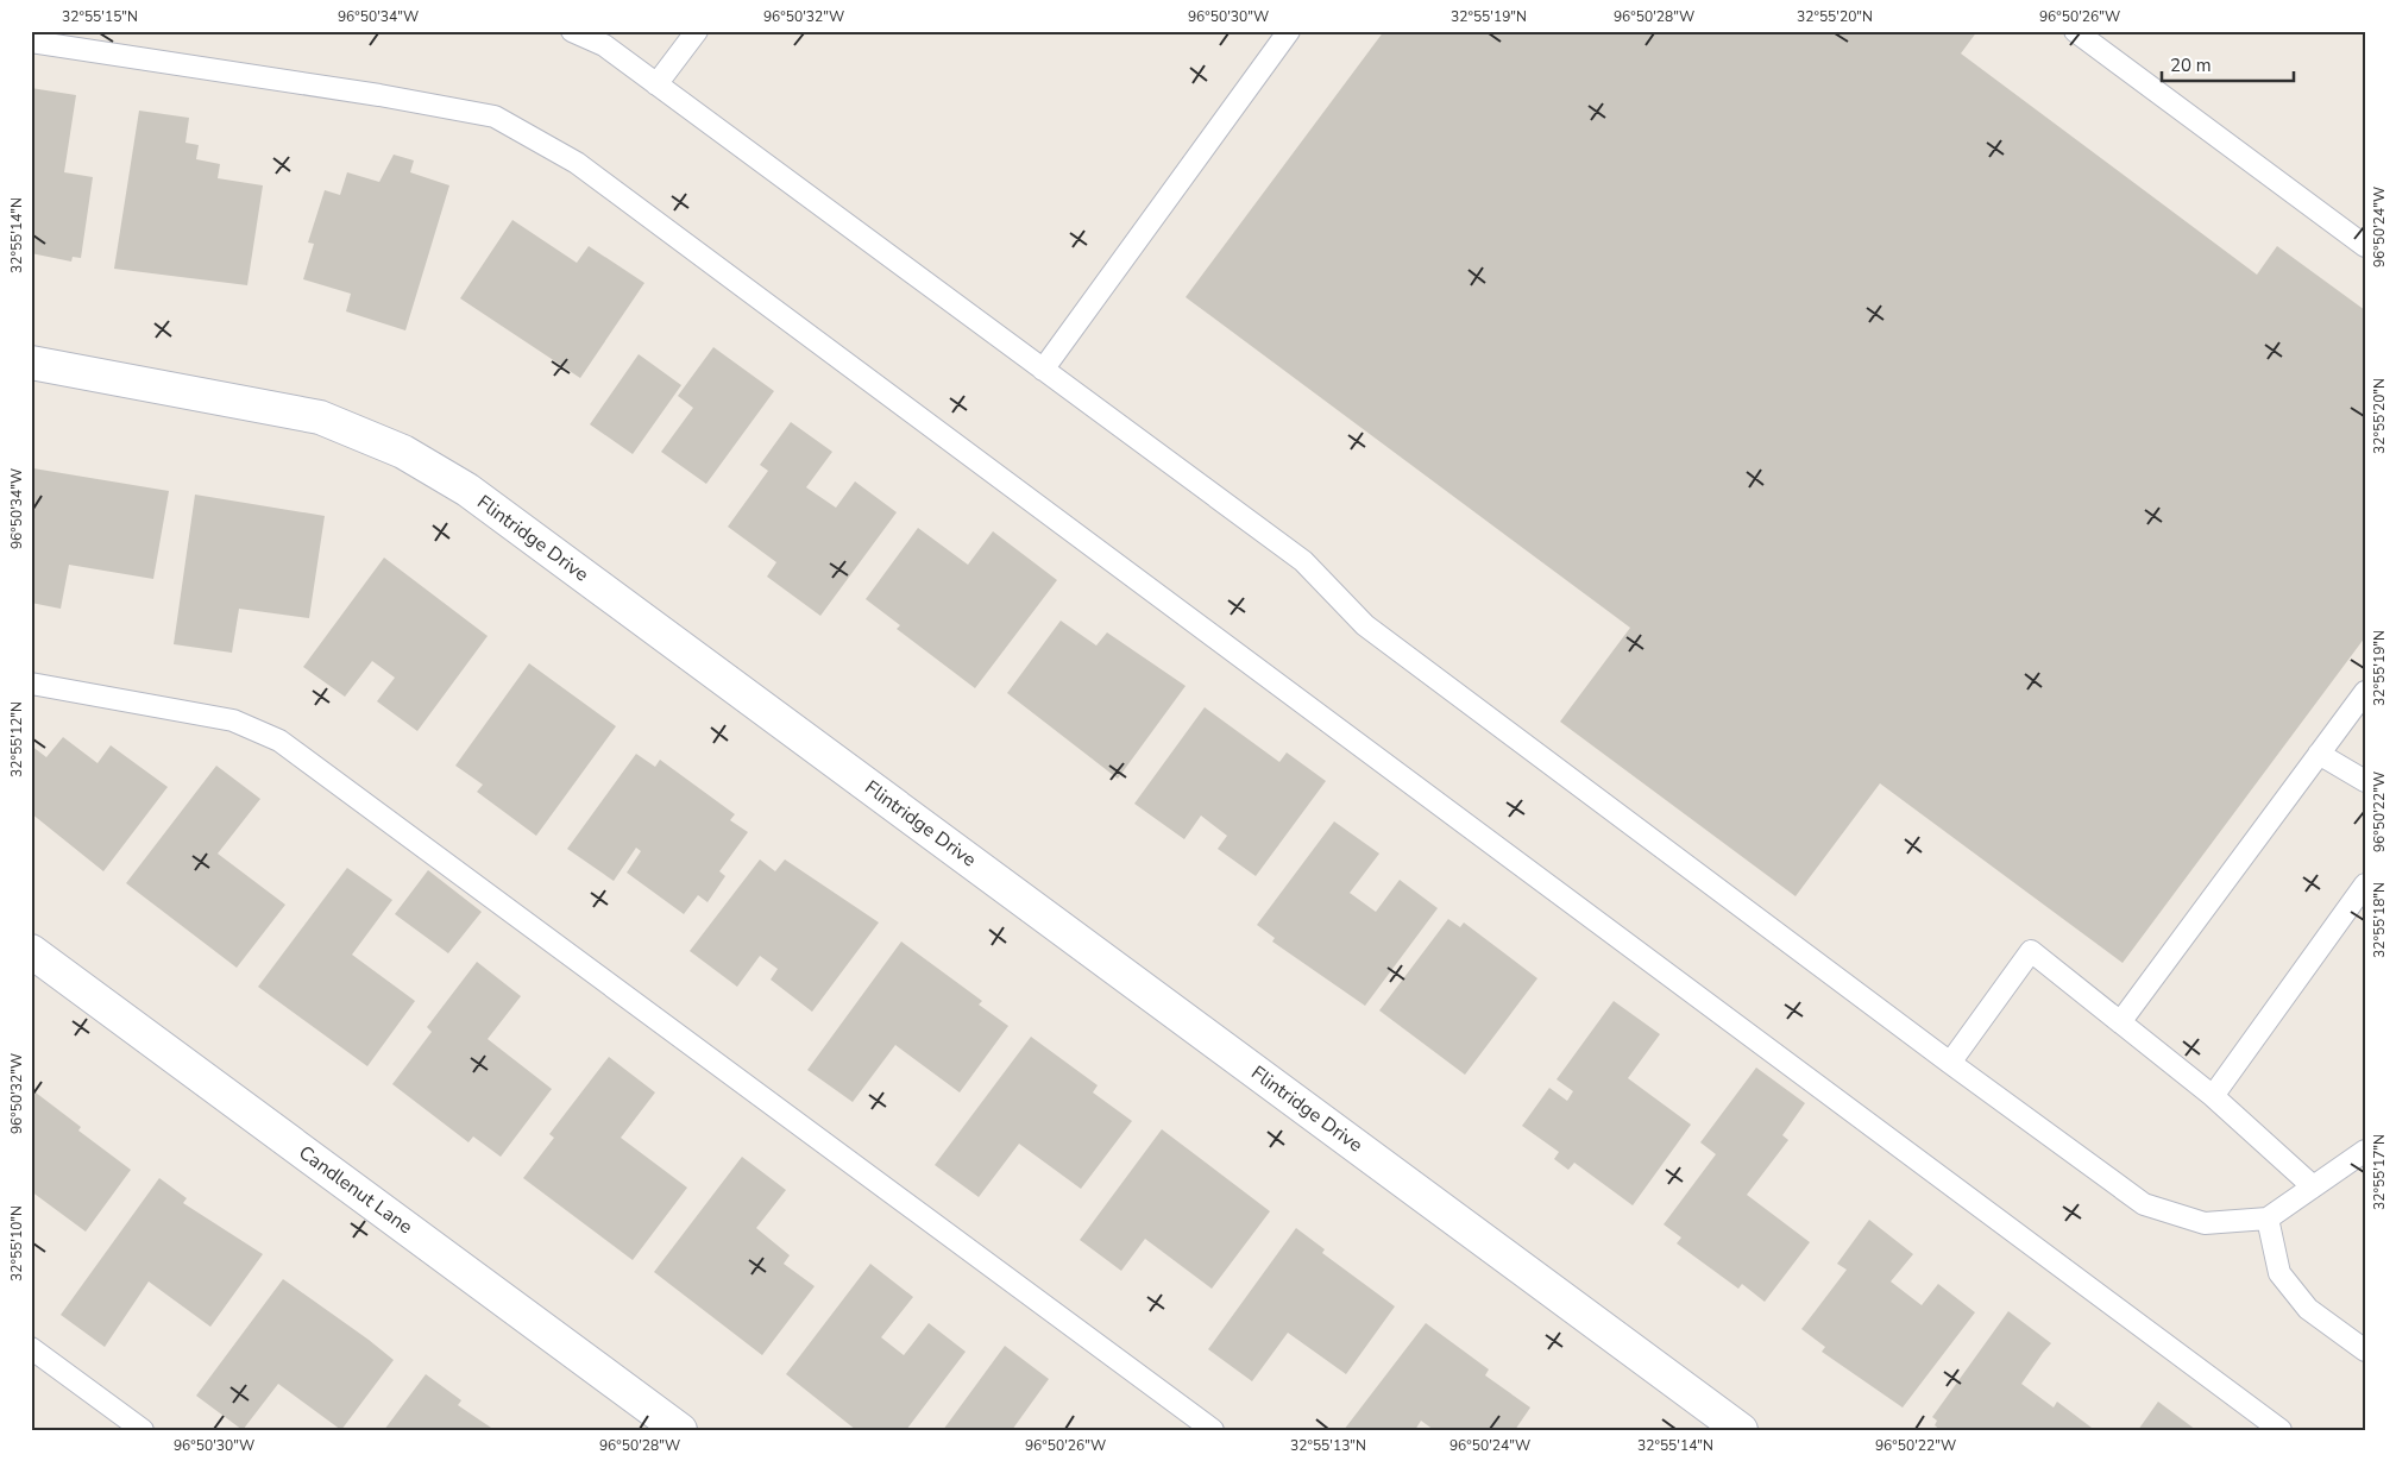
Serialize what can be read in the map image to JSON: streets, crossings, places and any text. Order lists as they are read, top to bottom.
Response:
{
  "streets": {
    "street": ["Flintridge Drive", "Candlenut Lane"]
  },
  "scale_bar": "20 m",
  "coordinates": [
    "32°55'15\"N",
    "96°50'34\"W",
    "96°50'32\"W",
    "96°50'30\"W",
    "32°55'19\"N",
    "96°50'28\"W",
    "32°55'20\"N",
    "96°50'26\"W",
    "96°50'24\"W",
    "32°55'14\"N",
    "32°55'12\"N",
    "96°50'22\"W",
    "32°55'18\"N",
    "32°55'17\"N",
    "32°55'10\"N",
    "32°55'13\"N"
  ]
}
